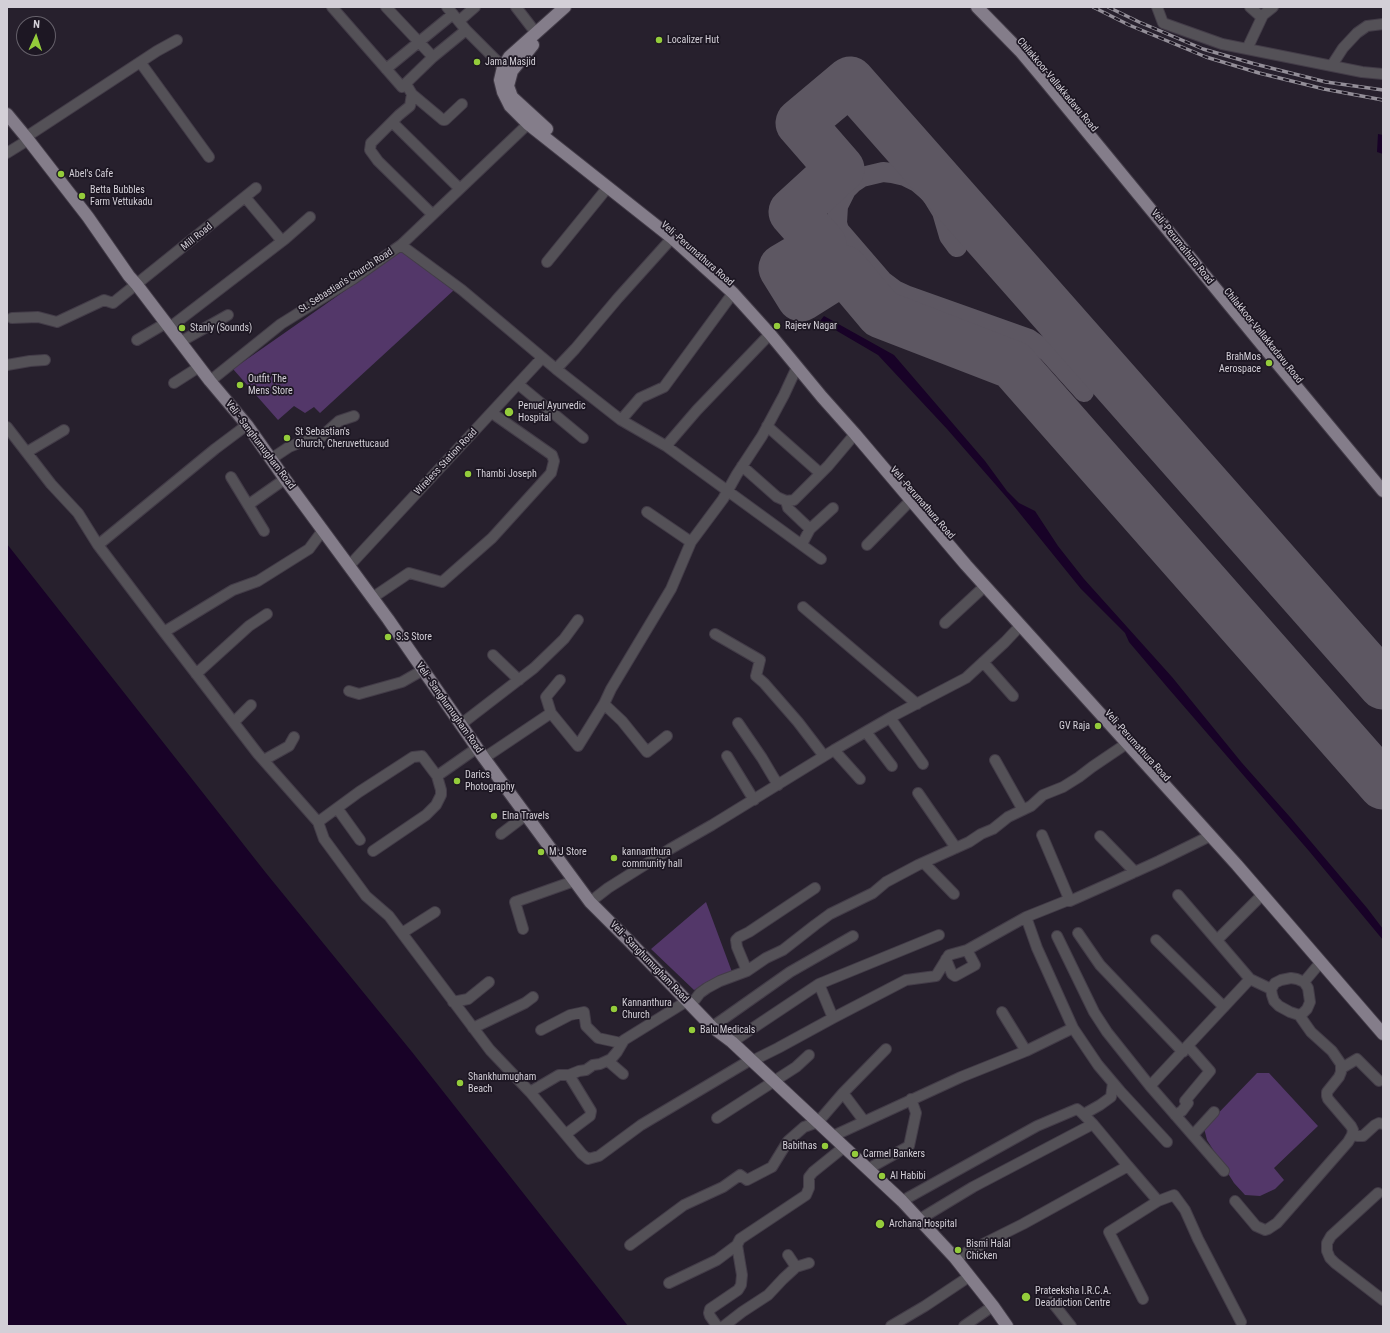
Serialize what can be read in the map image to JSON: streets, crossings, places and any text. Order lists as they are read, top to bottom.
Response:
{
  "streets": {
    "main road": ["Chilakkoor-Vallakkadavu Road", "Veli -Perumathura Road", "Veli - Sanghumugham Road"],
    "street": ["Mill Road", "St. Sebastian's Church Road", "Wireless Station Road"]
  },
  "crossings": [
    ["Mill Road", "Veli - Sanghumugham Road"],
    ["St. Sebastian's Church Road", "Veli - Sanghumugham Road"],
    ["Veli - Sanghumugham Road", "Wireless Station Road"]
  ],
  "places": [
    "Localizer Hut",
    "Jama Masjid",
    "Abel's Cafe",
    "Betta Bubbles Farm Vettukadu",
    "Rajeev Nagar",
    "Stanly (Sounds)",
    "BrahMos Aerospace",
    "Outfit The Mens Store",
    "Penuel Ayurvedic Hospital",
    "St Sebastian's Church, Cheruvettucaud",
    "Thambi Joseph",
    "S.S Store",
    "GV Raja",
    "Darics Photography",
    "Elna Travels",
    "M J Store",
    "kannanthura community hall",
    "Kannanthura Church",
    "Balu Medicals",
    "Shankhumugham Beach",
    "Babithas",
    "Carmel Bankers",
    "Al Habibi",
    "Archana Hospital",
    "Bismi Halal Chicken",
    "Prateeksha I.R.C.A. Deaddiction Centre"
  ],
  "north": "top"
}
